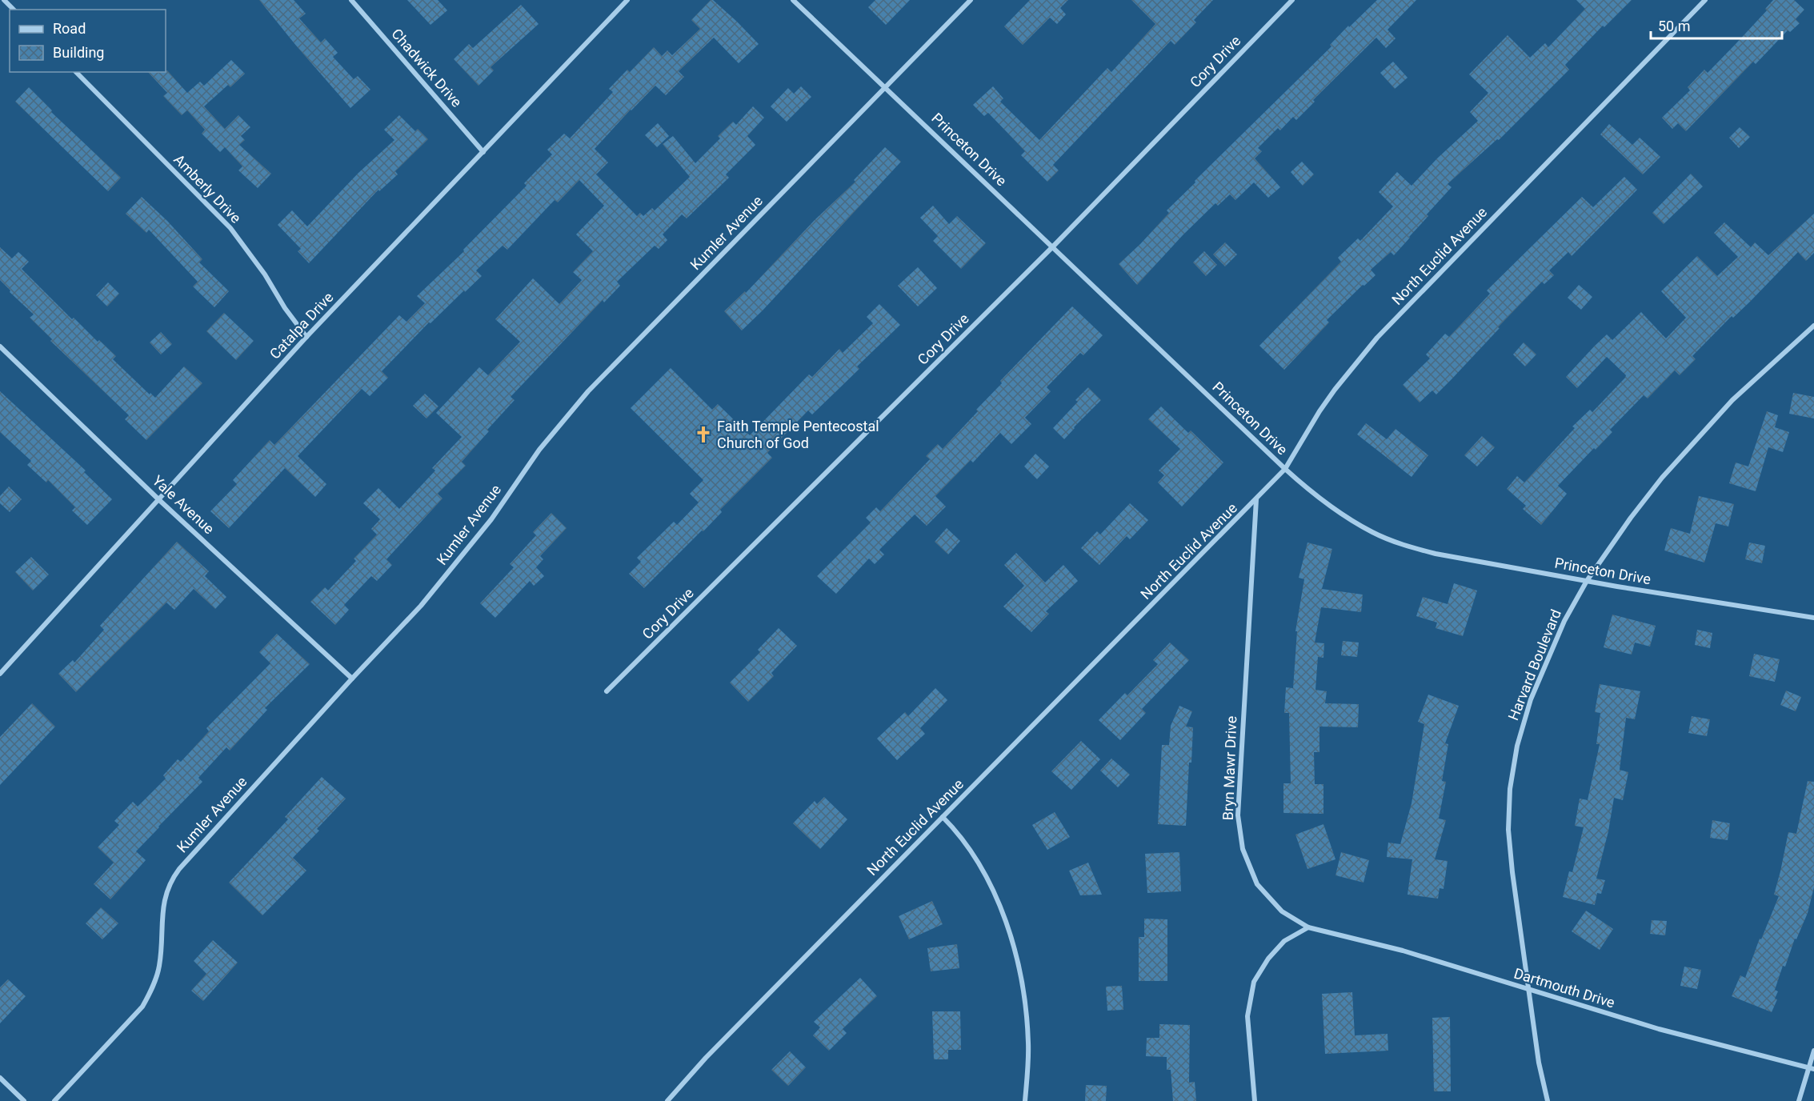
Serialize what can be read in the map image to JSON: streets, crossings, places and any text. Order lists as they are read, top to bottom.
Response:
{
  "streets": {
    "street": [
      "Cory Drive",
      "Chadwick Drive",
      "Princeton Drive",
      "Amberly Drive",
      "Kumler Avenue",
      "North Euclid Avenue",
      "Catalpa Drive",
      "Yale Avenue",
      "Harvard Boulevard",
      "Bryn Mawr Drive",
      "Dartmouth Drive"
    ]
  },
  "crossings": [
    ["Cory Drive", "Princeton Drive"],
    ["Chadwick Drive", "Catalpa Drive"],
    ["Princeton Drive", "Kumler Avenue"],
    ["Princeton Drive", "North Euclid Avenue"],
    ["Princeton Drive", "Harvard Boulevard"],
    ["Amberly Drive", "Catalpa Drive"],
    ["Kumler Avenue", "Yale Avenue"],
    ["North Euclid Avenue", "Bryn Mawr Drive"],
    ["Catalpa Drive", "Yale Avenue"],
    ["Harvard Boulevard", "Dartmouth Drive"],
    ["Bryn Mawr Drive", "Dartmouth Drive"]
  ],
  "places": {
    "church": ["Faith Temple Pentecostal Church of God"]
  },
  "legend": ["Road", "Building"],
  "scale_bar": "50 m"
}
